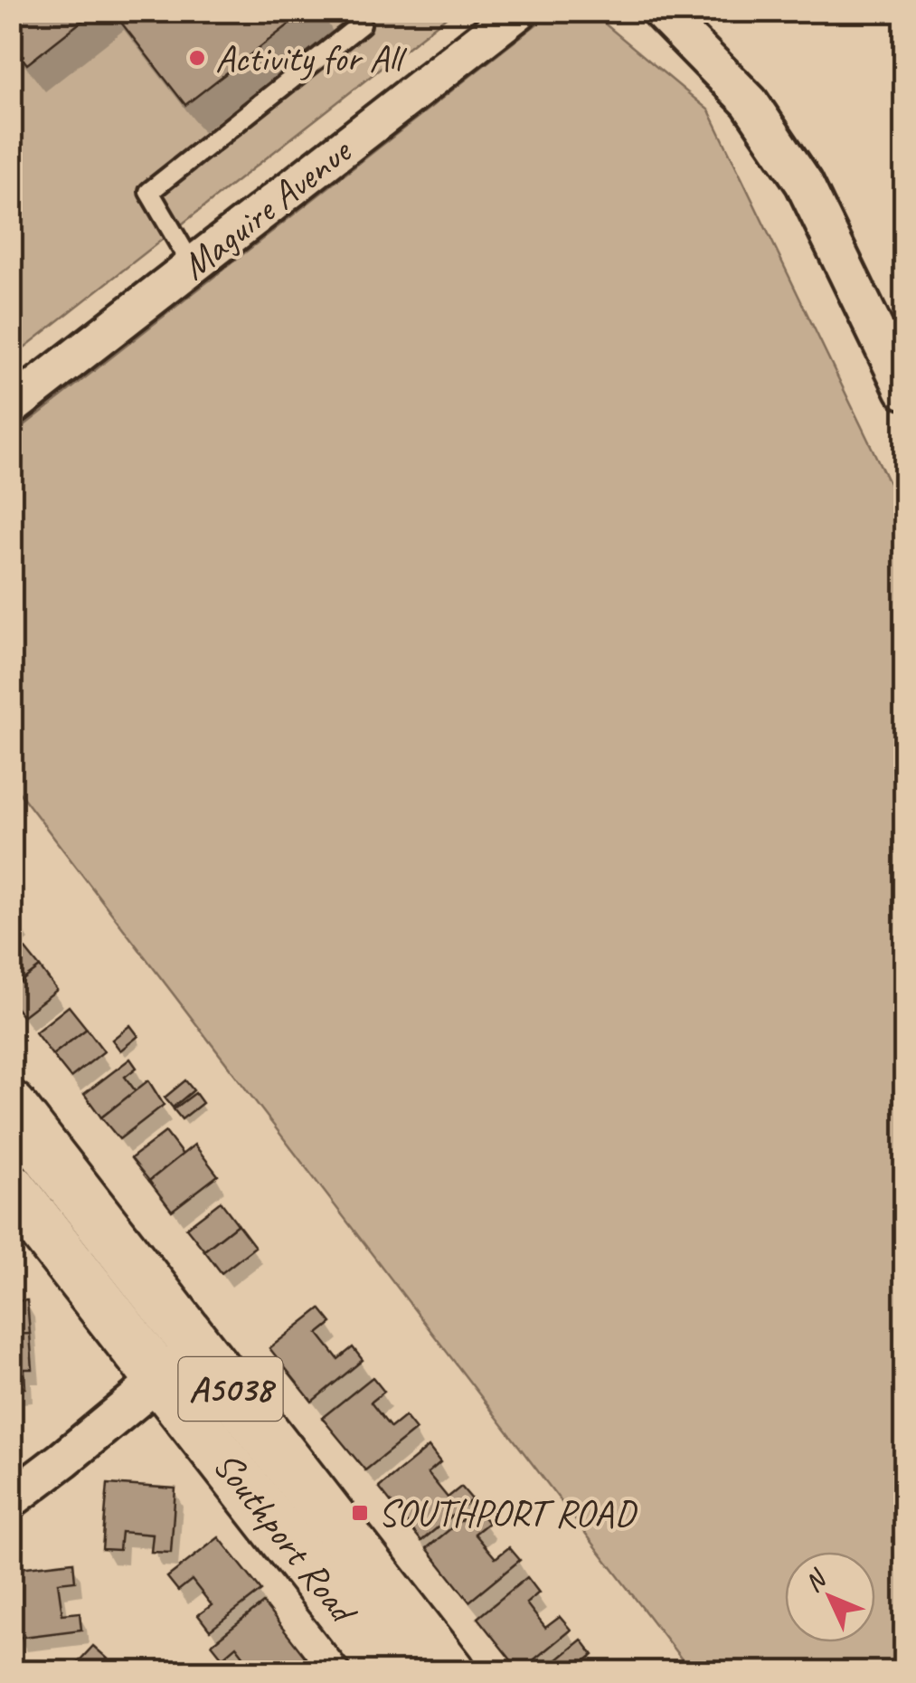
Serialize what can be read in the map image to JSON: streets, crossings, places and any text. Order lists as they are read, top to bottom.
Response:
{
  "streets": {
    "main road": ["A5038", "Southport Road"],
    "street": ["Maguire Avenue"]
  },
  "places": {
    "other": ["Activity for All"],
    "transit": ["SOUTHPORT ROAD"]
  },
  "north": "top left"
}
